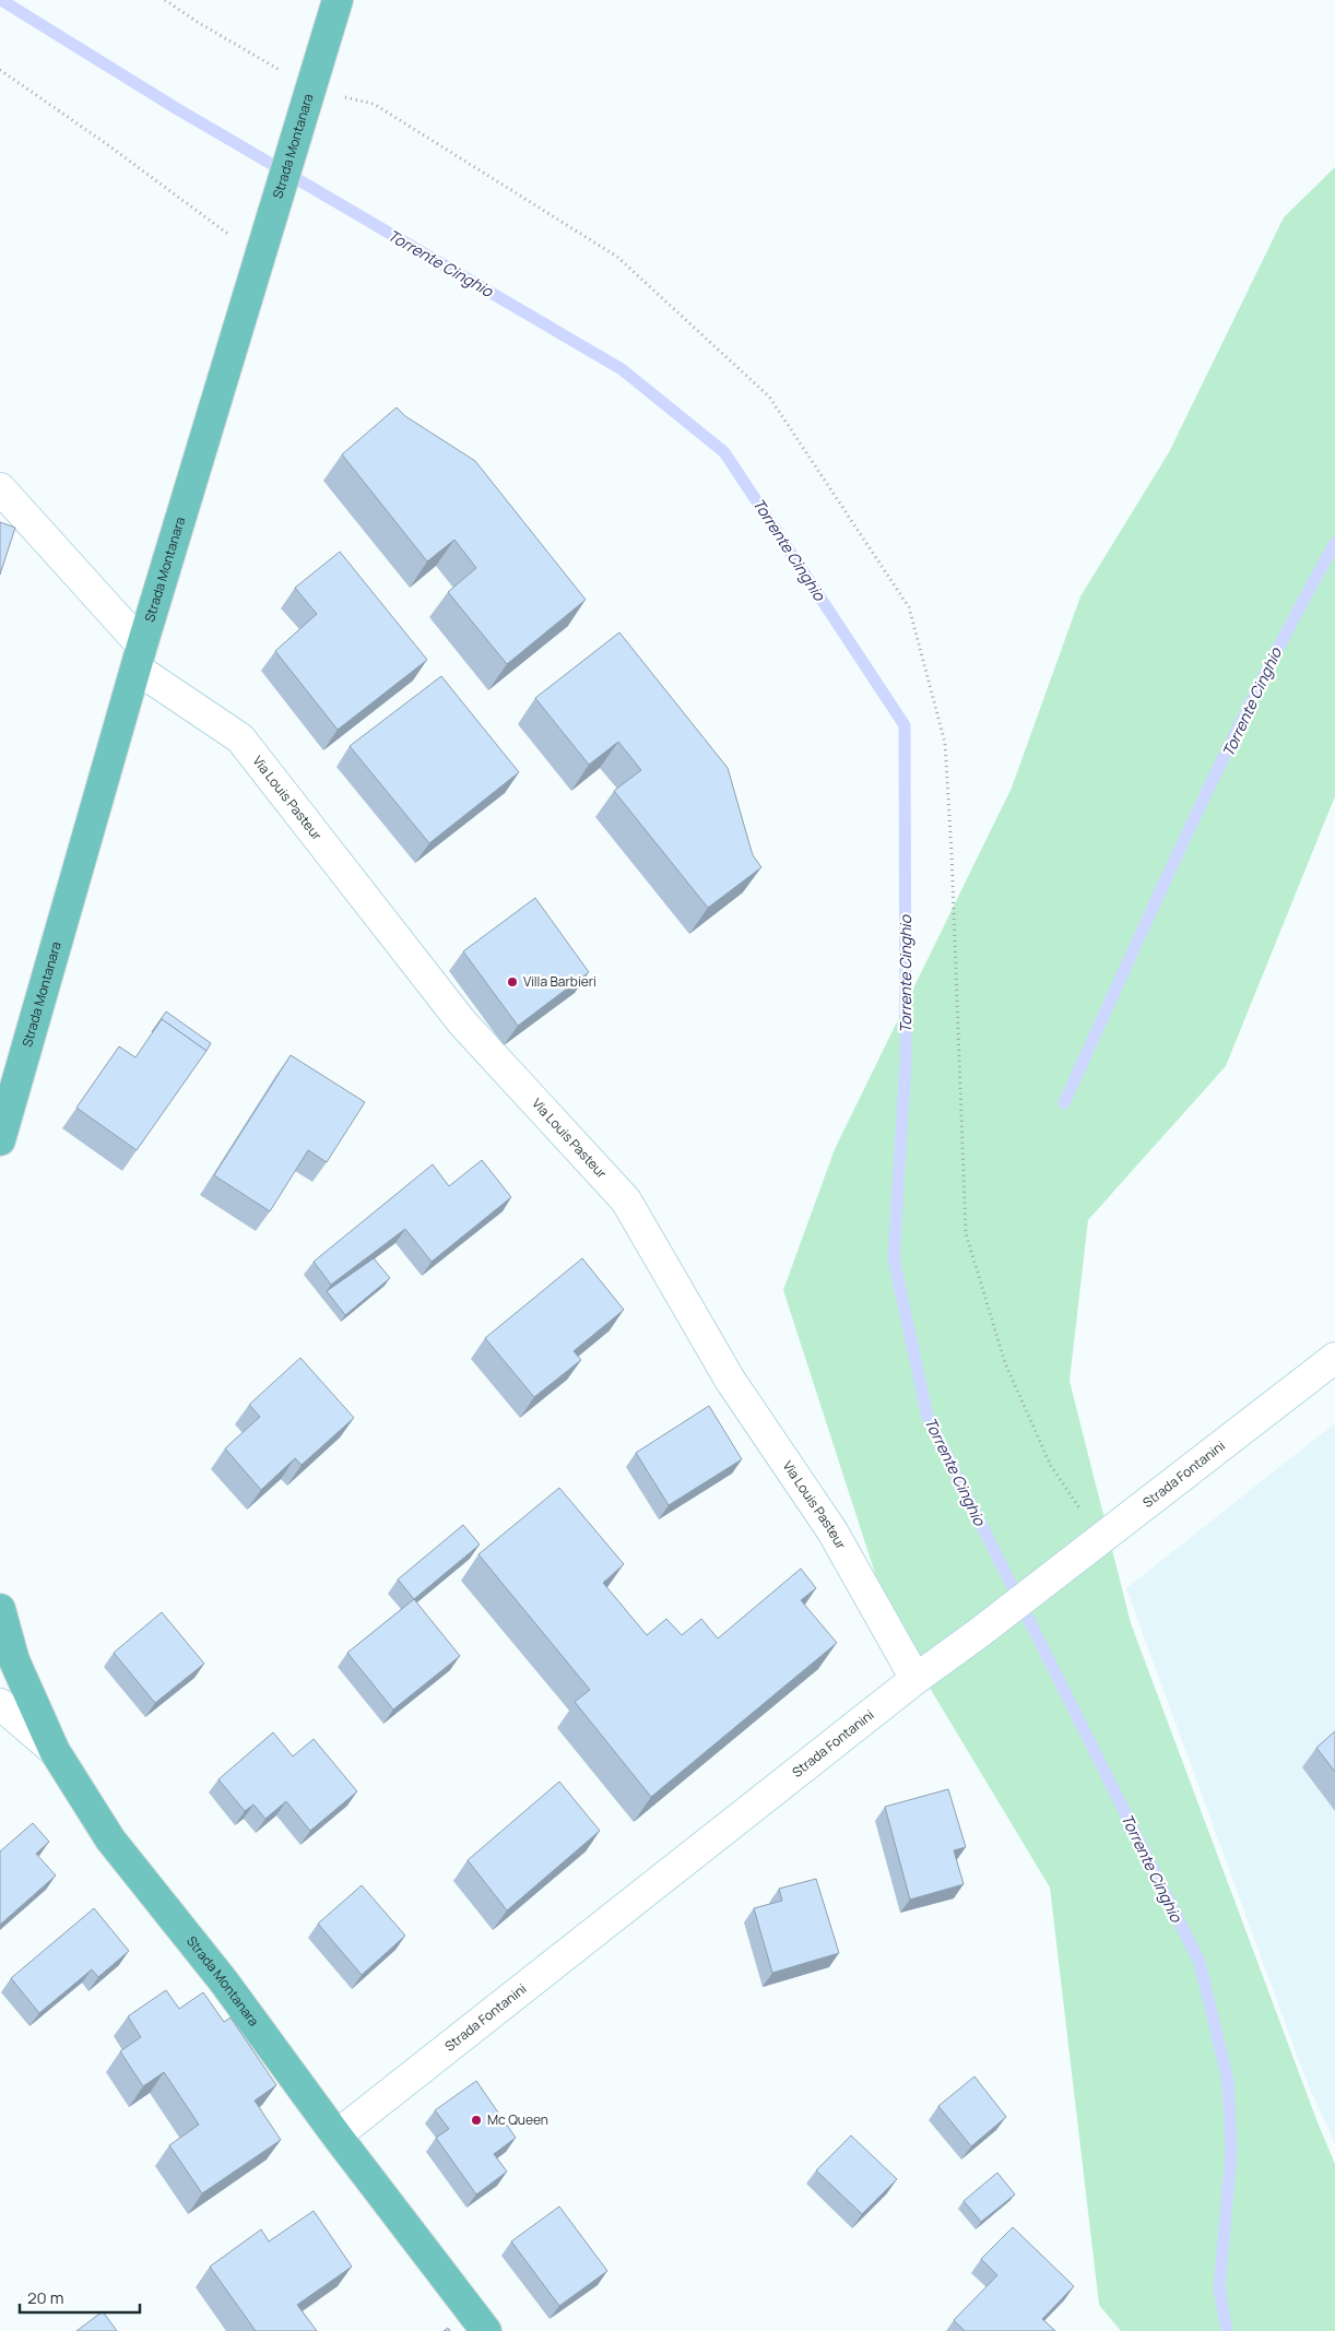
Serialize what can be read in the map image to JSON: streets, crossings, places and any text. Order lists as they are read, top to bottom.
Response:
{
  "streets": {
    "main road": ["Strada Montanara"],
    "street": ["Via Louis Pasteur", "Strada Fontanini"]
  },
  "crossings": [
    ["Strada Montanara", "Via Louis Pasteur"],
    ["Strada Montanara", "Strada Fontanini"],
    ["Via Louis Pasteur", "Strada Fontanini"]
  ],
  "water": ["Torrente Cinghio"],
  "places": ["Villa Barbieri", "Mc Queen"],
  "scale_bar": "20 m"
}
